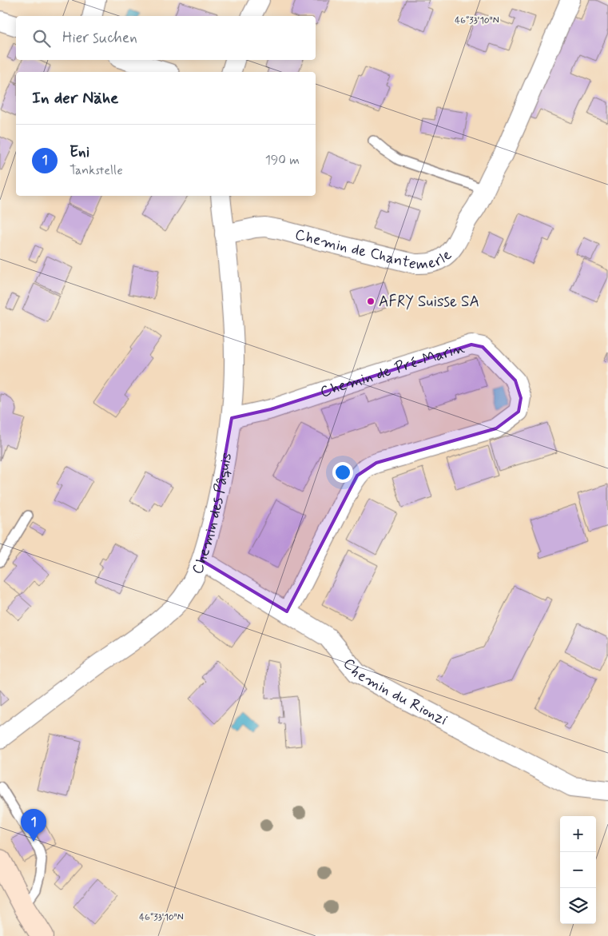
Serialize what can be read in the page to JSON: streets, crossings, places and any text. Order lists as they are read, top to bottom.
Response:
{
  "streets": {
    "street": [
      "Chemin de Chantemerle",
      "Chemin de Pré-Marin",
      "Chemin des Pâquis",
      "Chemin du Rionzi"
    ]
  },
  "crossings": [
    ["Chemin de Chantemerle", "Chemin des Pâquis"],
    ["Chemin de Pré-Marin", "Chemin des Pâquis"],
    ["Chemin de Pré-Marin", "Chemin du Rionzi"],
    ["Chemin des Pâquis", "Chemin du Rionzi"]
  ],
  "places": ["AFRY Suisse SA"],
  "page": {
    "search": "Hier suchen",
    "heading": "In der Nähe",
    "list": [
      {
        "mark": "1",
        "name": "Eni",
        "note": "Tankstelle",
        "value": "190 m"
      }
    ],
    "pins": "1",
    "map_buttons": ["+", "−"]
  },
  "coordinates": ["46°33'10\"N"]
}
